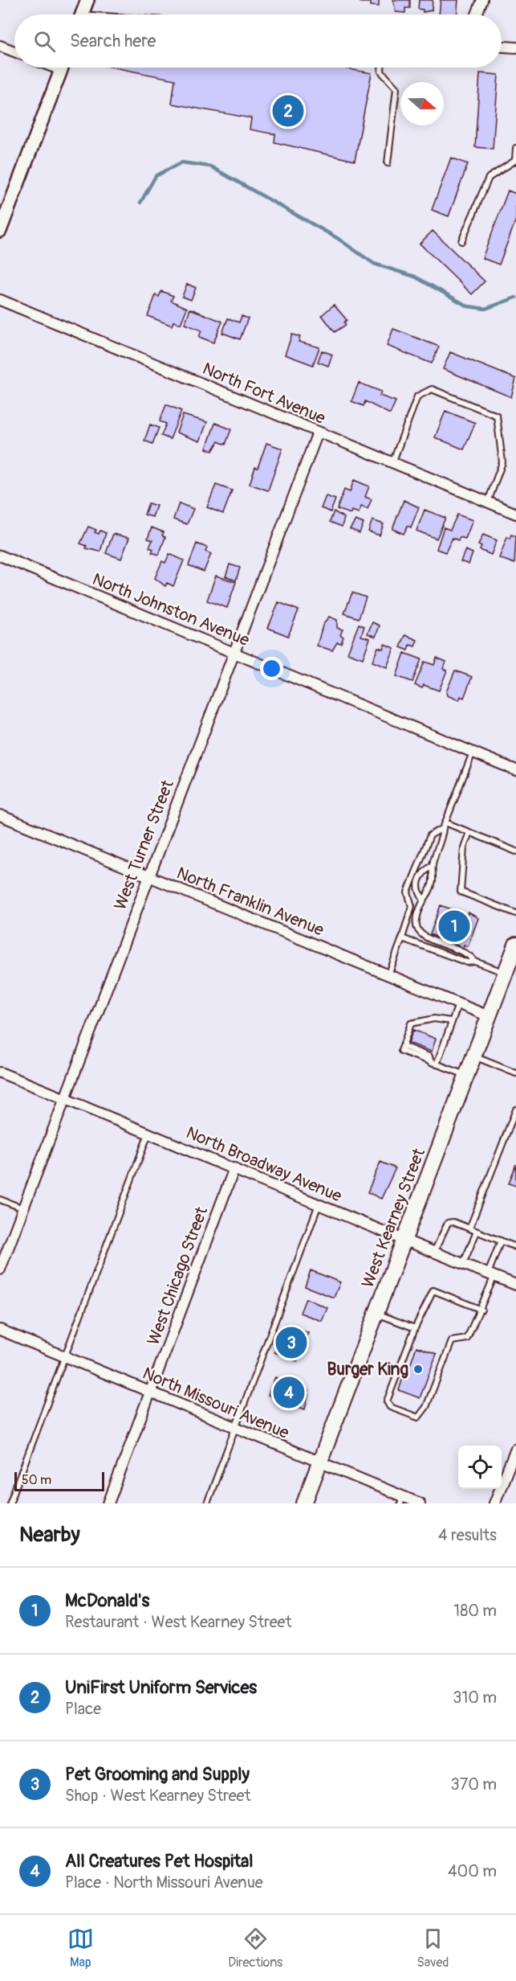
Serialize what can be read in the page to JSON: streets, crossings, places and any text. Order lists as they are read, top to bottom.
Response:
{
  "streets": {
    "main road": ["West Kearney Street"],
    "street": [
      "North Fort Avenue",
      "North Johnston Avenue",
      "West Turner Street",
      "North Franklin Avenue",
      "North Broadway Avenue",
      "West Chicago Street",
      "North Missouri Avenue"
    ]
  },
  "crossings": [
    ["North Fort Avenue", "West Turner Street"],
    ["North Johnston Avenue", "West Turner Street"],
    ["West Turner Street", "North Franklin Avenue"],
    ["West Turner Street", "North Broadway Avenue"],
    ["North Franklin Avenue", "West Kearney Street"],
    ["North Broadway Avenue", "West Kearney Street"],
    ["North Broadway Avenue", "West Chicago Street"],
    ["West Kearney Street", "North Missouri Avenue"],
    ["West Chicago Street", "North Missouri Avenue"]
  ],
  "places": ["Burger King"],
  "scale_bar": "50 m",
  "north": "right",
  "page": {
    "search": "Search here",
    "pins": [
      "2",
      "1",
      "3",
      "4"
    ],
    "scale": "50 m",
    "heading": ["Nearby", "4 results"],
    "list": [
      {
        "mark": "1",
        "name": "McDonald's",
        "note": "Restaurant · West Kearney Street",
        "value": "180 m"
      },
      {
        "mark": "2",
        "name": "UniFirst Uniform Services",
        "note": "Place",
        "value": "310 m"
      },
      {
        "mark": "3",
        "name": "Pet Grooming and Supply",
        "note": "Shop · West Kearney Street",
        "value": "370 m"
      },
      {
        "mark": "4",
        "name": "All Creatures Pet Hospital",
        "note": "Place · North Missouri Avenue",
        "value": "400 m"
      }
    ],
    "nav": ["Map", "Directions", "Saved"]
  }
}
